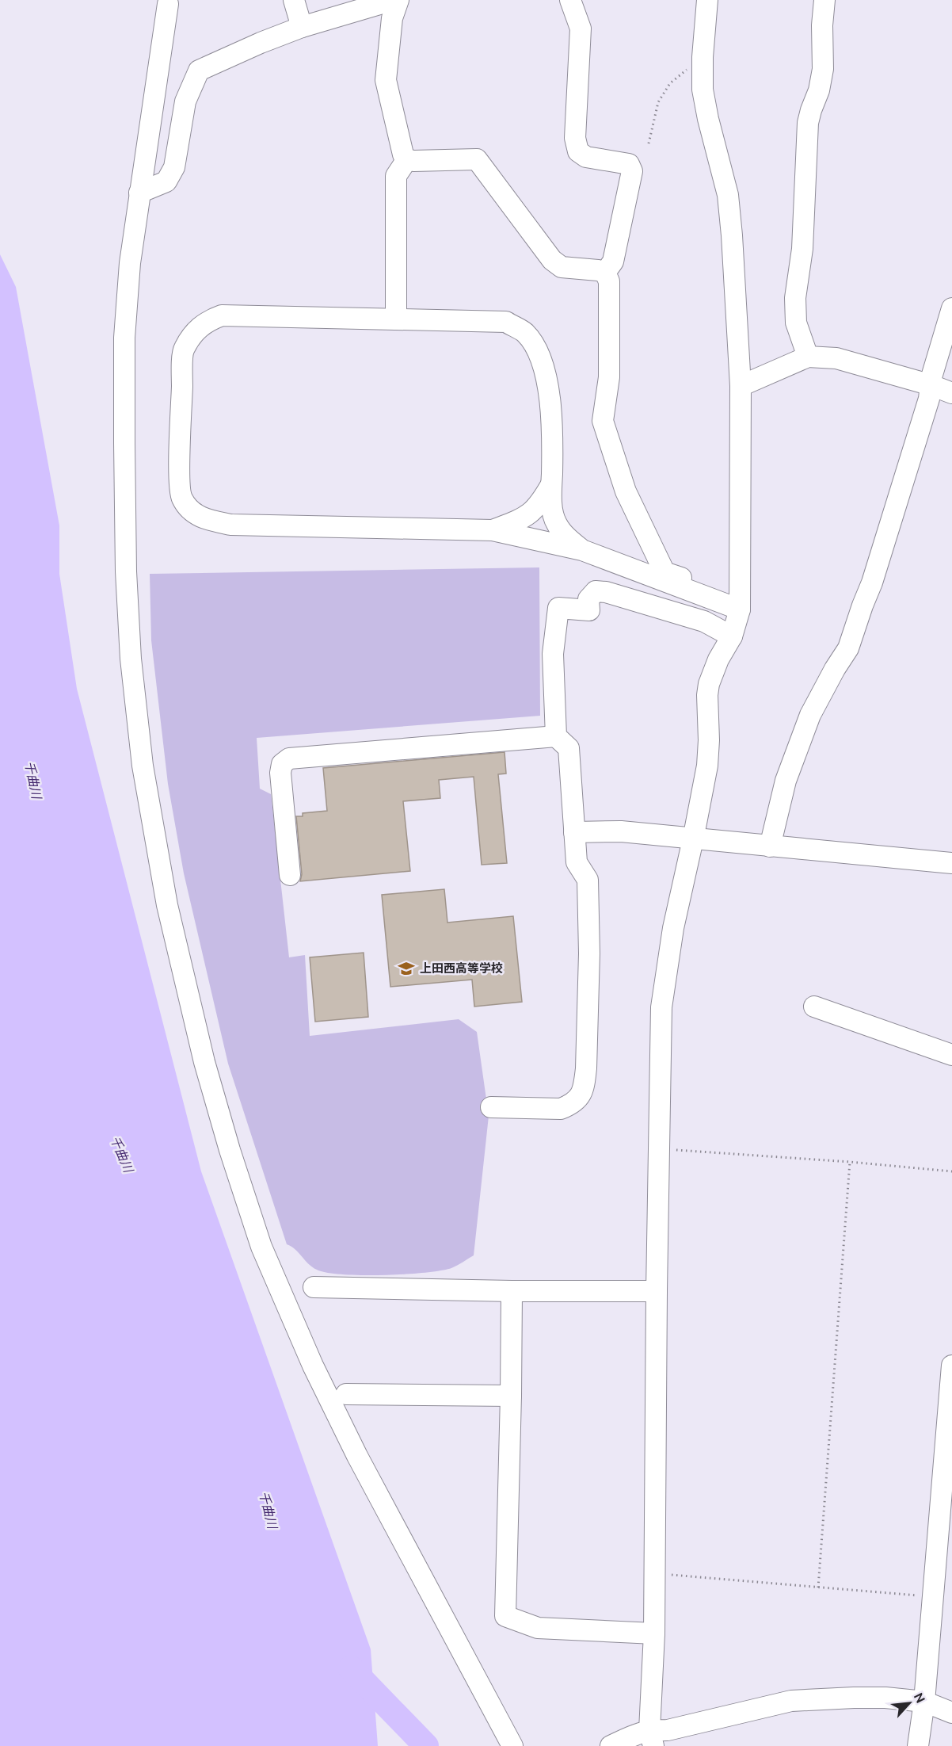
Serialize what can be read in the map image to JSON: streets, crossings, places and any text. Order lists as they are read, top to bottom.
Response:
{
  "water": ["千曲川"],
  "places": {
    "school or university": ["上田西高等学校"]
  },
  "north": "top right"
}
